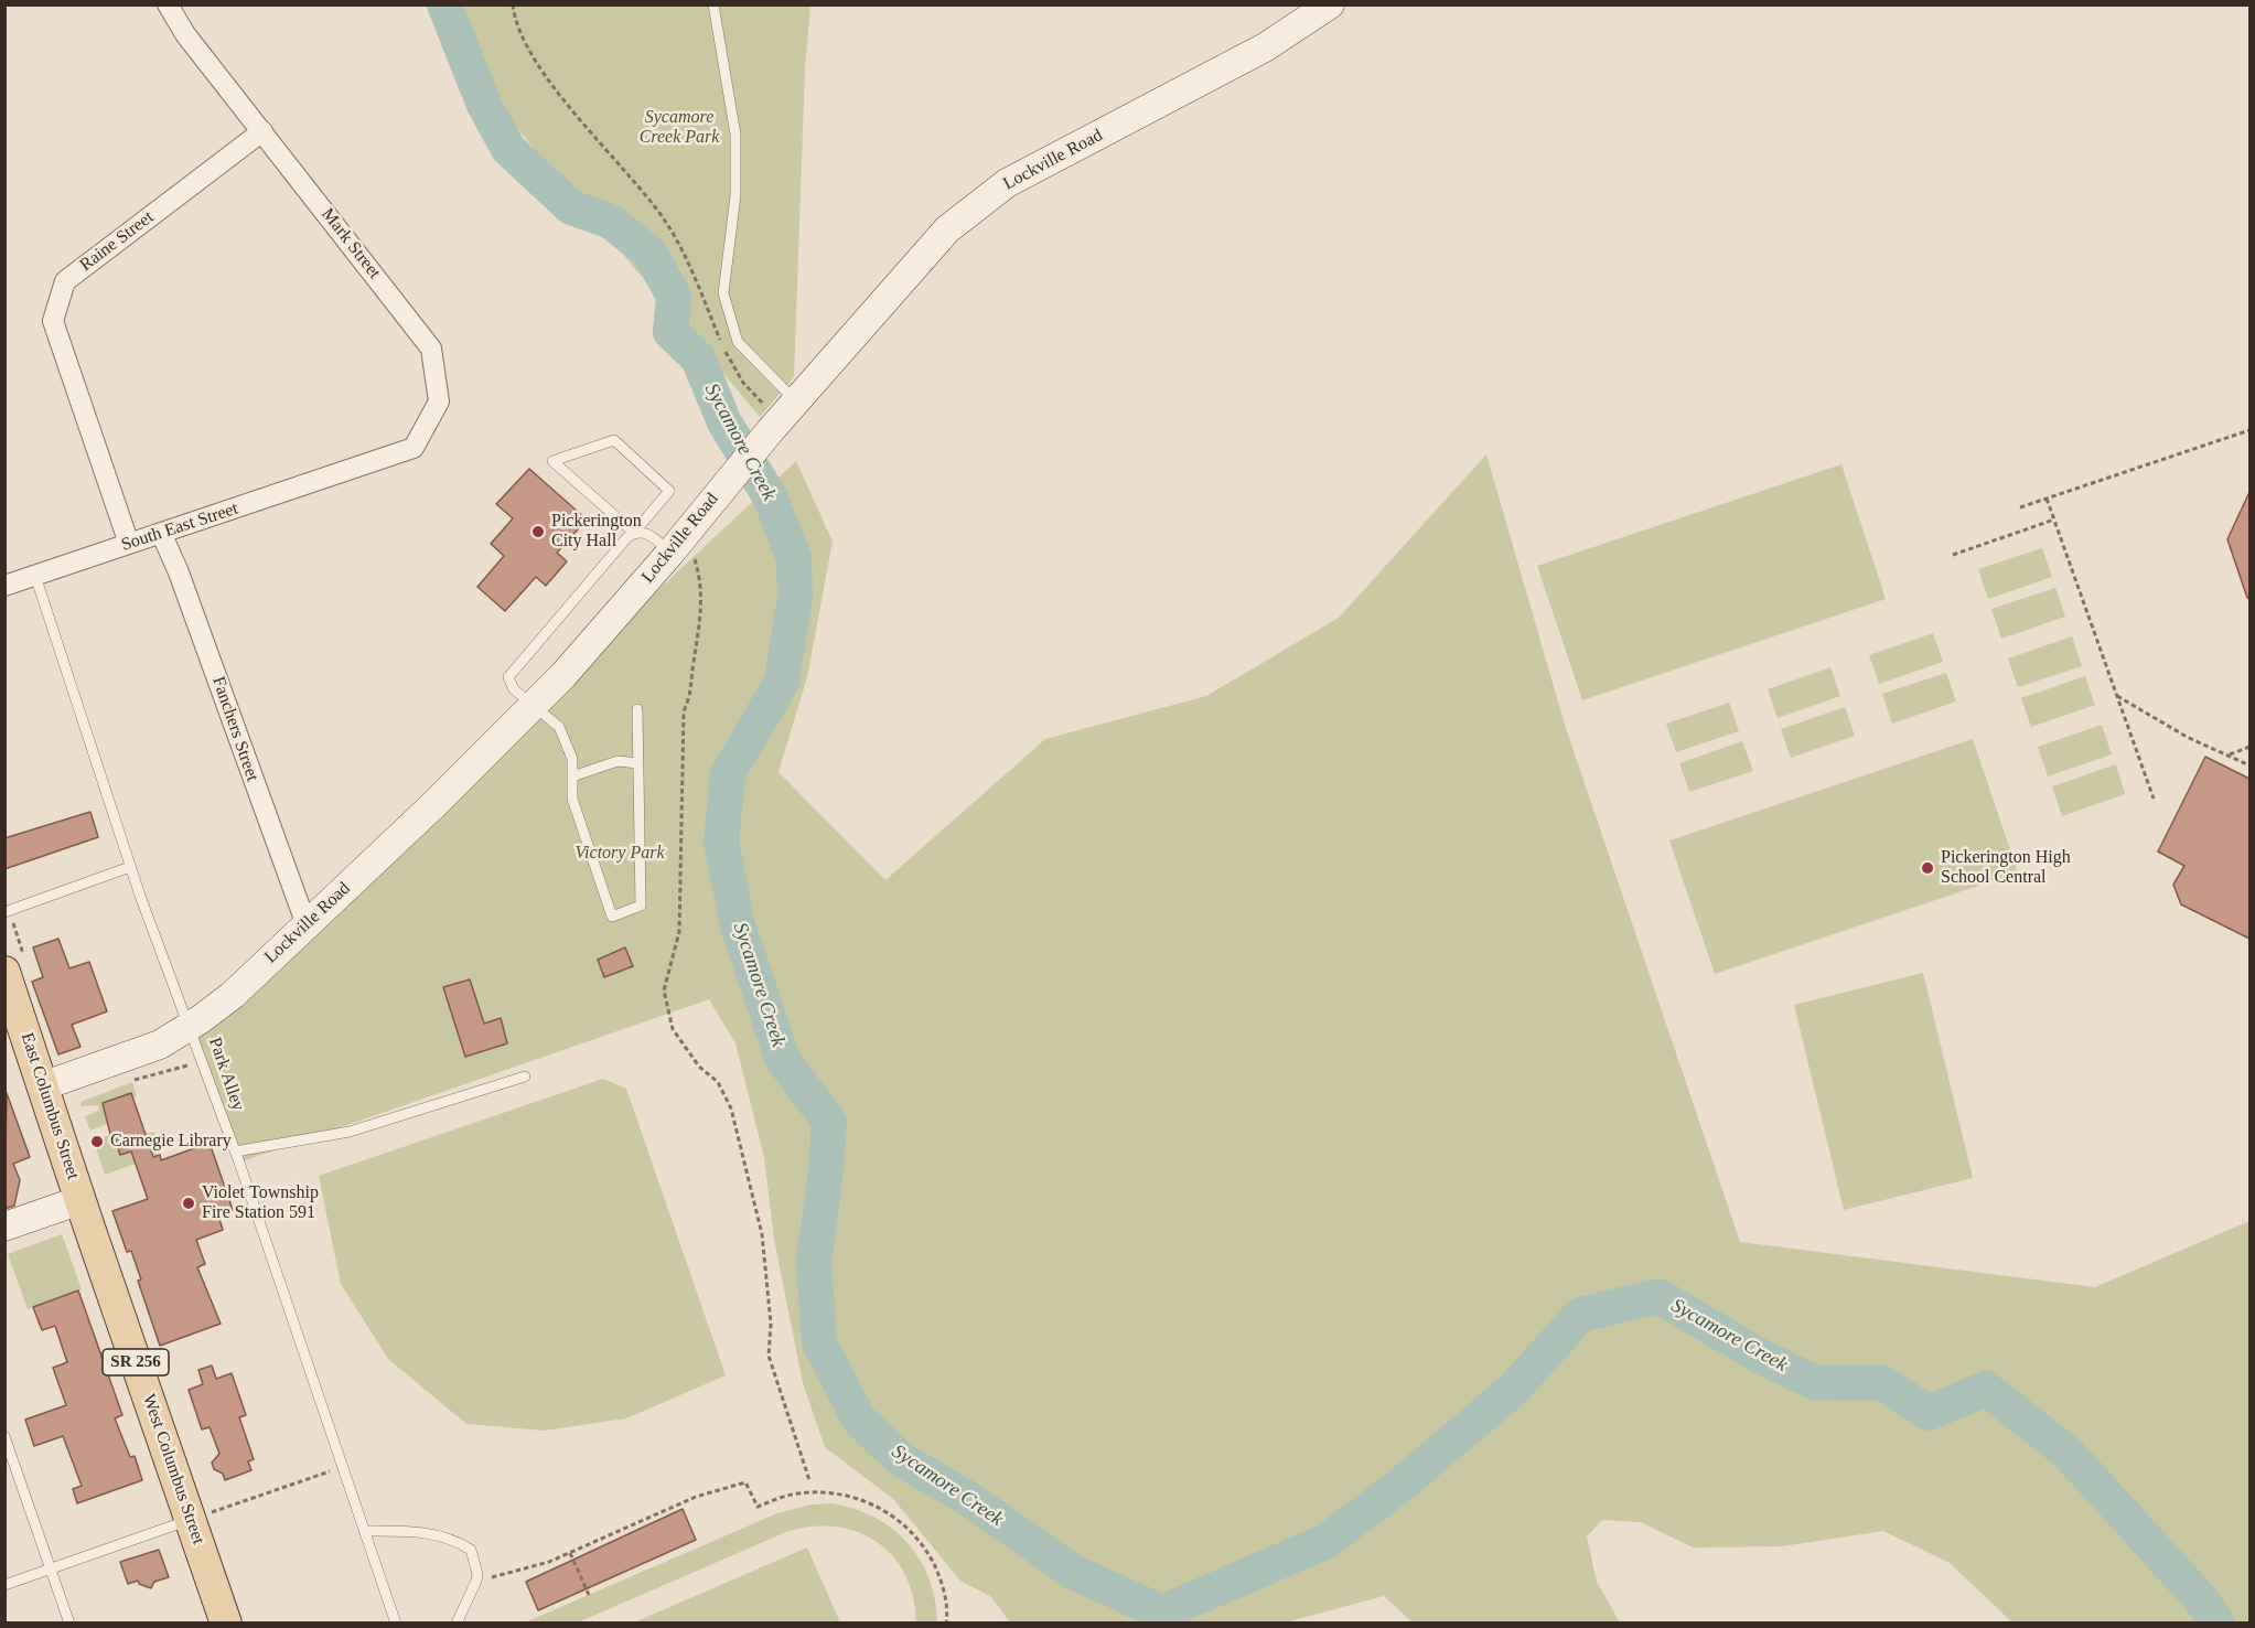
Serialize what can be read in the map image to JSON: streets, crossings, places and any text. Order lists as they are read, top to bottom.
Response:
{
  "streets": {
    "main road": [
      "Lockville Road",
      "East Columbus Street",
      "SR 256",
      "West Columbus Street"
    ],
    "street": [
      "Raine Street",
      "Mark Street",
      "South East Street",
      "Fanchers Street"
    ],
    "lane": ["Park Alley"]
  },
  "crossings": [
    ["Lockville Road", "Fanchers Street"],
    ["Lockville Road", "Park Alley"],
    ["Lockville Road", "East Columbus Street"],
    ["Raine Street", "Mark Street"],
    ["Raine Street", "South East Street"],
    ["Mark Street", "South East Street"],
    ["South East Street", "Fanchers Street"],
    ["South East Street", "Park Alley"],
    ["East Columbus Street", "West Columbus Street"]
  ],
  "water": ["Sycamore Creek"],
  "parks": ["Sycamore Creek Park", "Victory Park"],
  "places": [
    "Pickerington City Hall",
    "Pickerington High School Central",
    "Carnegie Library",
    "Violet Township Fire Station 591"
  ]
}
